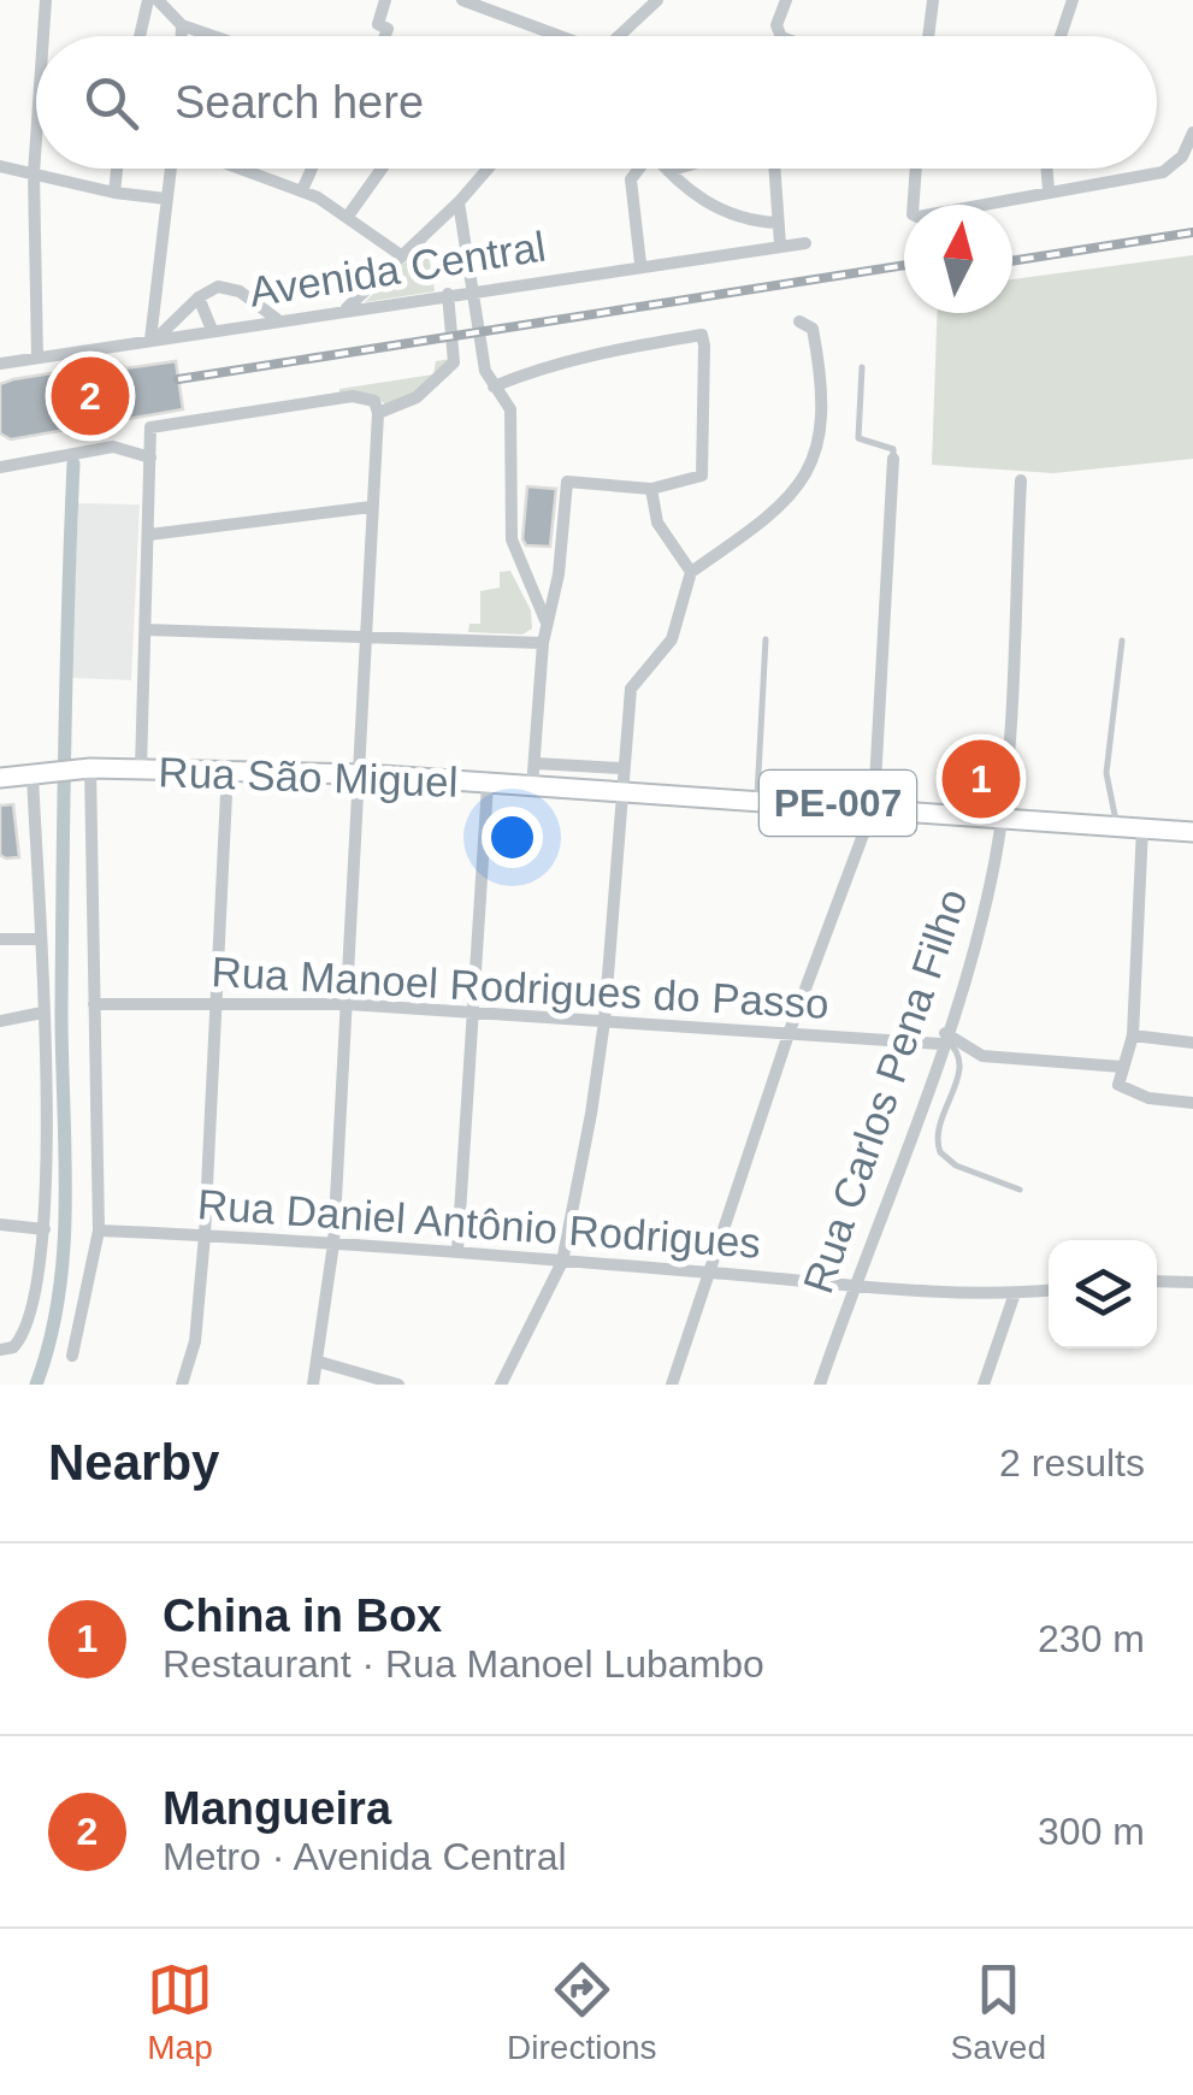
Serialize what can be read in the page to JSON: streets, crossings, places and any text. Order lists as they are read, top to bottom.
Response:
{
  "streets": {
    "main road": ["Rua São Miguel", "PE-007"],
    "street": [
      "Avenida Central",
      "Rua Manoel Rodrigues do Passo",
      "Rua Carlos Pena Filho",
      "Rua Daniel Antônio Rodrigues"
    ]
  },
  "crossings": [
    ["Rua São Miguel", "Rua Carlos Pena Filho"],
    ["Rua Manoel Rodrigues do Passo", "Rua Carlos Pena Filho"],
    ["Rua Carlos Pena Filho", "Rua Daniel Antônio Rodrigues"]
  ],
  "north": "top",
  "page": {
    "search": "Search here",
    "pins": ["2", "1"],
    "heading": ["Nearby", "2 results"],
    "list": [
      {
        "mark": "1",
        "name": "China in Box",
        "note": "Restaurant · Rua Manoel Lubambo",
        "value": "230 m"
      },
      {
        "mark": "2",
        "name": "Mangueira",
        "note": "Metro · Avenida Central",
        "value": "300 m"
      }
    ],
    "nav": ["Map", "Directions", "Saved"]
  }
}
